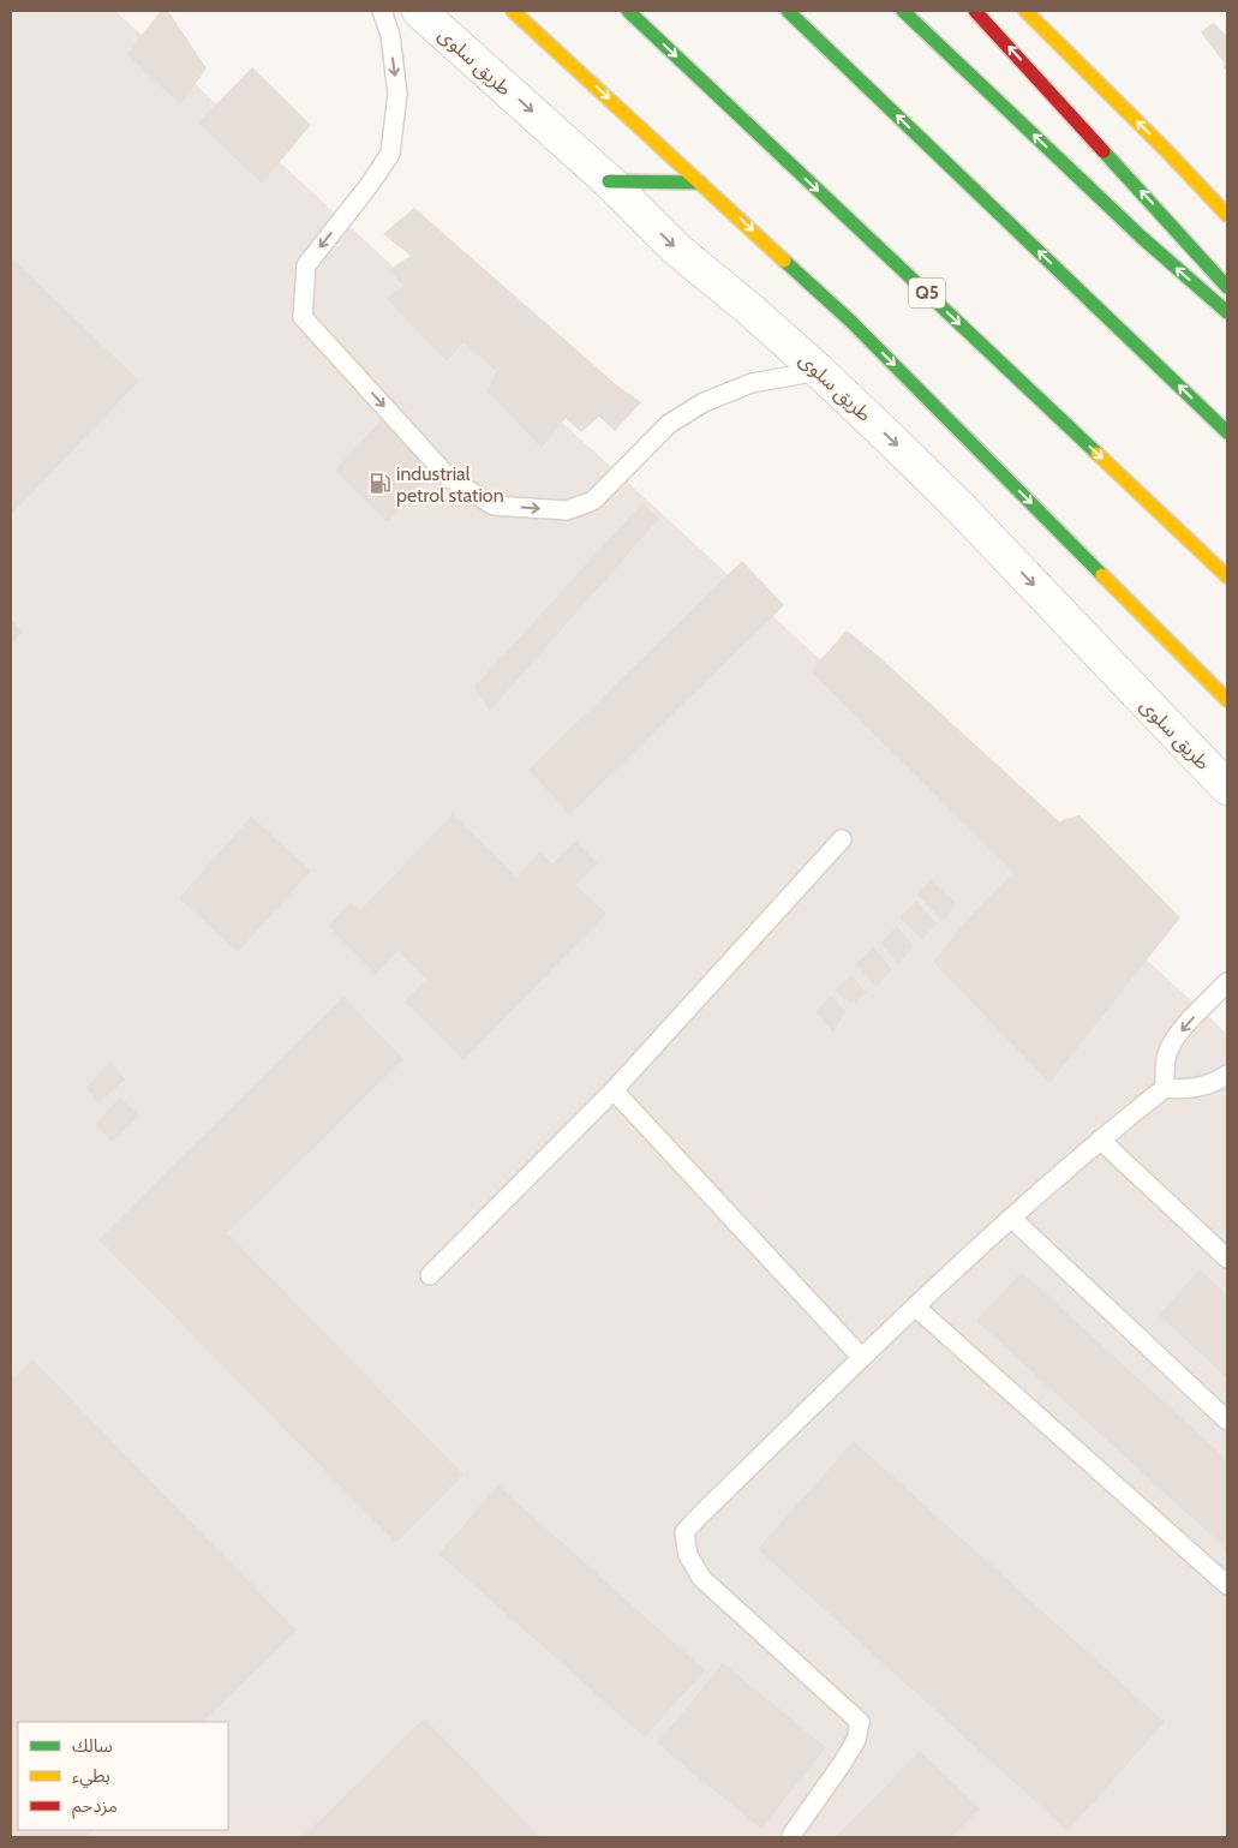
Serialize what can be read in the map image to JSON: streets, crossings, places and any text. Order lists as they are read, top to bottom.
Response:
{
  "streets": {
    "main road": ["Q5"],
    "street": ["طريق سلوى"]
  },
  "one_way": ["طريق سلوى"],
  "places": {
    "fuel station": ["industrial petrol station"]
  },
  "legend": ["سالك", "بطيء", "مزدحم"]
}
